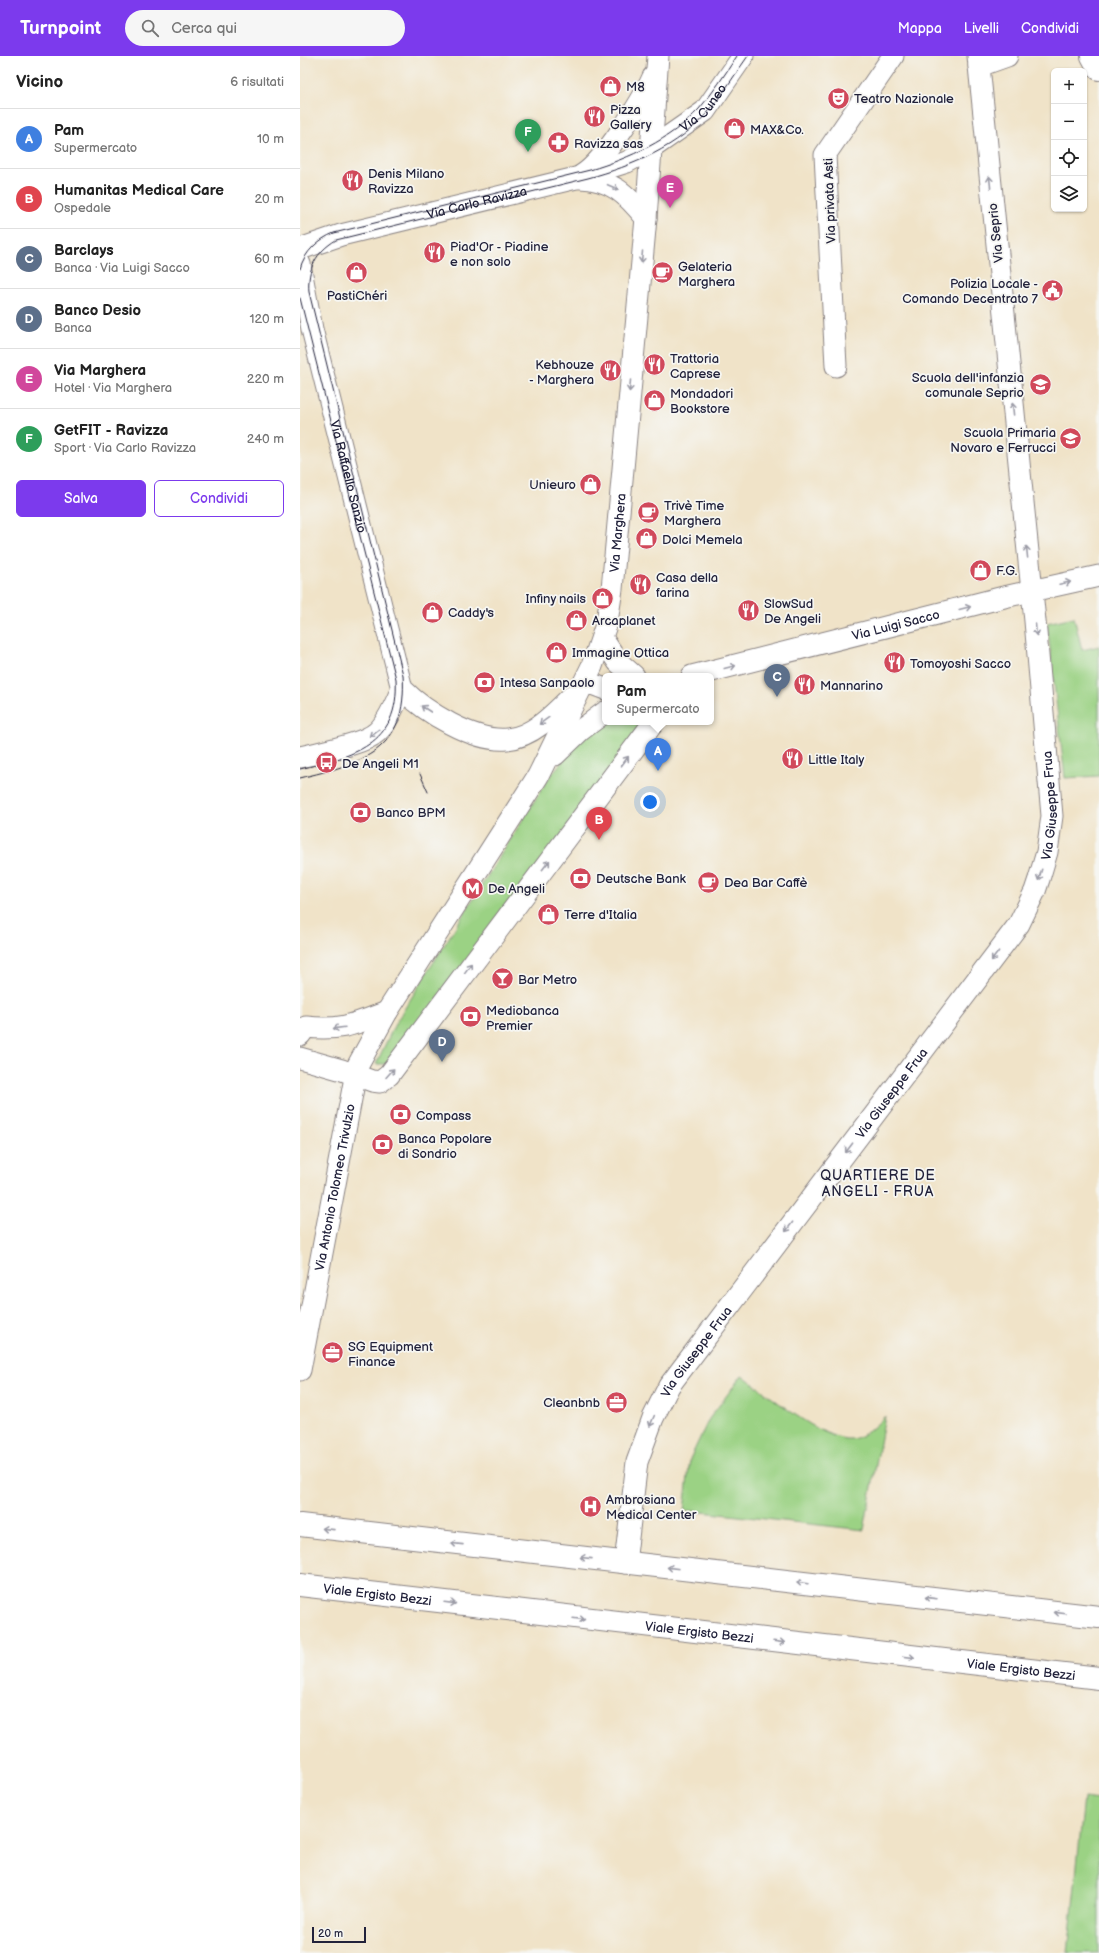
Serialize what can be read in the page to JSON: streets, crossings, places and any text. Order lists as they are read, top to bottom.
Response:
{
  "streets": {
    "main road": ["Viale Ergisto Bezzi"],
    "street": [
      "Via Cuneo",
      "Via privata Asti",
      "Via Carlo Ravizza",
      "Via Seprio",
      "Via Raffaello Sanzio",
      "Via Marghera",
      "Via Luigi Sacco",
      "Via Giuseppe Frua",
      "Via Antonio Tolomeo Trivulzio"
    ]
  },
  "crossings": [
    ["Via Cuneo", "Via Carlo Ravizza"],
    ["Via Cuneo", "Via Marghera"],
    ["Via Carlo Ravizza", "Via Marghera"],
    ["Via Seprio", "Via Luigi Sacco"],
    ["Via Seprio", "Via Giuseppe Frua"],
    ["Via Marghera", "Via Antonio Tolomeo Trivulzio"],
    ["Via Luigi Sacco", "Via Giuseppe Frua"]
  ],
  "one_way": [
    "Via Seprio",
    "Via Marghera",
    "Via Luigi Sacco",
    "Via Giuseppe Frua"
  ],
  "districts": ["QUARTIERE DE ANGELI - FRUA"],
  "places": {
    "shop": [
      "M8",
      "MAX&Co.",
      "PastiChéri",
      "Mondadori Bookstore",
      "Unieuro",
      "Dolci Memela",
      "F.G.",
      "Infiny nails",
      "Caddy's",
      "Arcaplanet",
      "Immagine Ottica",
      "Terre d'Italia"
    ],
    "theatre": ["Teatro Nazionale"],
    "restaurant": [
      "Pizza Gallery",
      "Denis Milano Ravizza",
      "Piad'Or - Piadine e non solo",
      "Trattoria Caprese",
      "Kebhouze - Marghera",
      "Casa della farina",
      "SlowSud De Angeli",
      "Tomoyoshi Sacco",
      "Mannarino",
      "Little Italy"
    ],
    "pharmacy": ["Ravizza sas"],
    "cafe": ["Gelateria Marghera", "Trivè Time Marghera", "Dea Bar Caffè"],
    "public building": ["Polizia Locale - Comando Decentrato 7"],
    "school or university": ["Scuola dell'infanzia comunale Seprio", "Scuola Primaria Novaro e Ferrucci"],
    "bank": [
      "Intesa Sanpaolo",
      "Banco BPM",
      "Deutsche Bank",
      "Mediobanca Premier",
      "Compass",
      "Banca Popolare di Sondrio"
    ],
    "bus stop": ["De Angeli M1"],
    "metro station": ["De Angeli"],
    "bar": ["Bar Metro"],
    "office": ["SG Equipment Finance", "Cleanbnb"],
    "hospital": ["Ambrosiana Medical Center"]
  },
  "scale_bar": "20 m",
  "page": {
    "header": "Turnpoint",
    "search": "Cerca qui",
    "nav": ["Mappa", "Livelli", "Condividi"],
    "heading": ["Vicino", "6 risultati"],
    "map_buttons": ["+", "−"],
    "list": [
      {
        "mark": "A",
        "name": "Pam",
        "note": "Supermercato",
        "value": "10 m"
      },
      {
        "mark": "B",
        "name": "Humanitas Medical Care",
        "note": "Ospedale",
        "value": "20 m"
      },
      {
        "mark": "C",
        "name": "Barclays",
        "note": "Banca · Via Luigi Sacco",
        "value": "60 m"
      },
      {
        "mark": "D",
        "name": "Banco Desio",
        "note": "Banca",
        "value": "120 m"
      },
      {
        "mark": "E",
        "name": "Via Marghera",
        "note": "Hotel · Via Marghera",
        "value": "220 m"
      },
      {
        "mark": "F",
        "name": "GetFIT - Ravizza",
        "note": "Sport · Via Carlo Ravizza",
        "value": "240 m"
      }
    ],
    "pins": [
      "F",
      "E",
      "C",
      "A",
      "B",
      "D"
    ],
    "buttons": ["Salva", "Condividi"],
    "popup": ["Pam", "Supermercato"],
    "scale": "20 m"
  }
}
